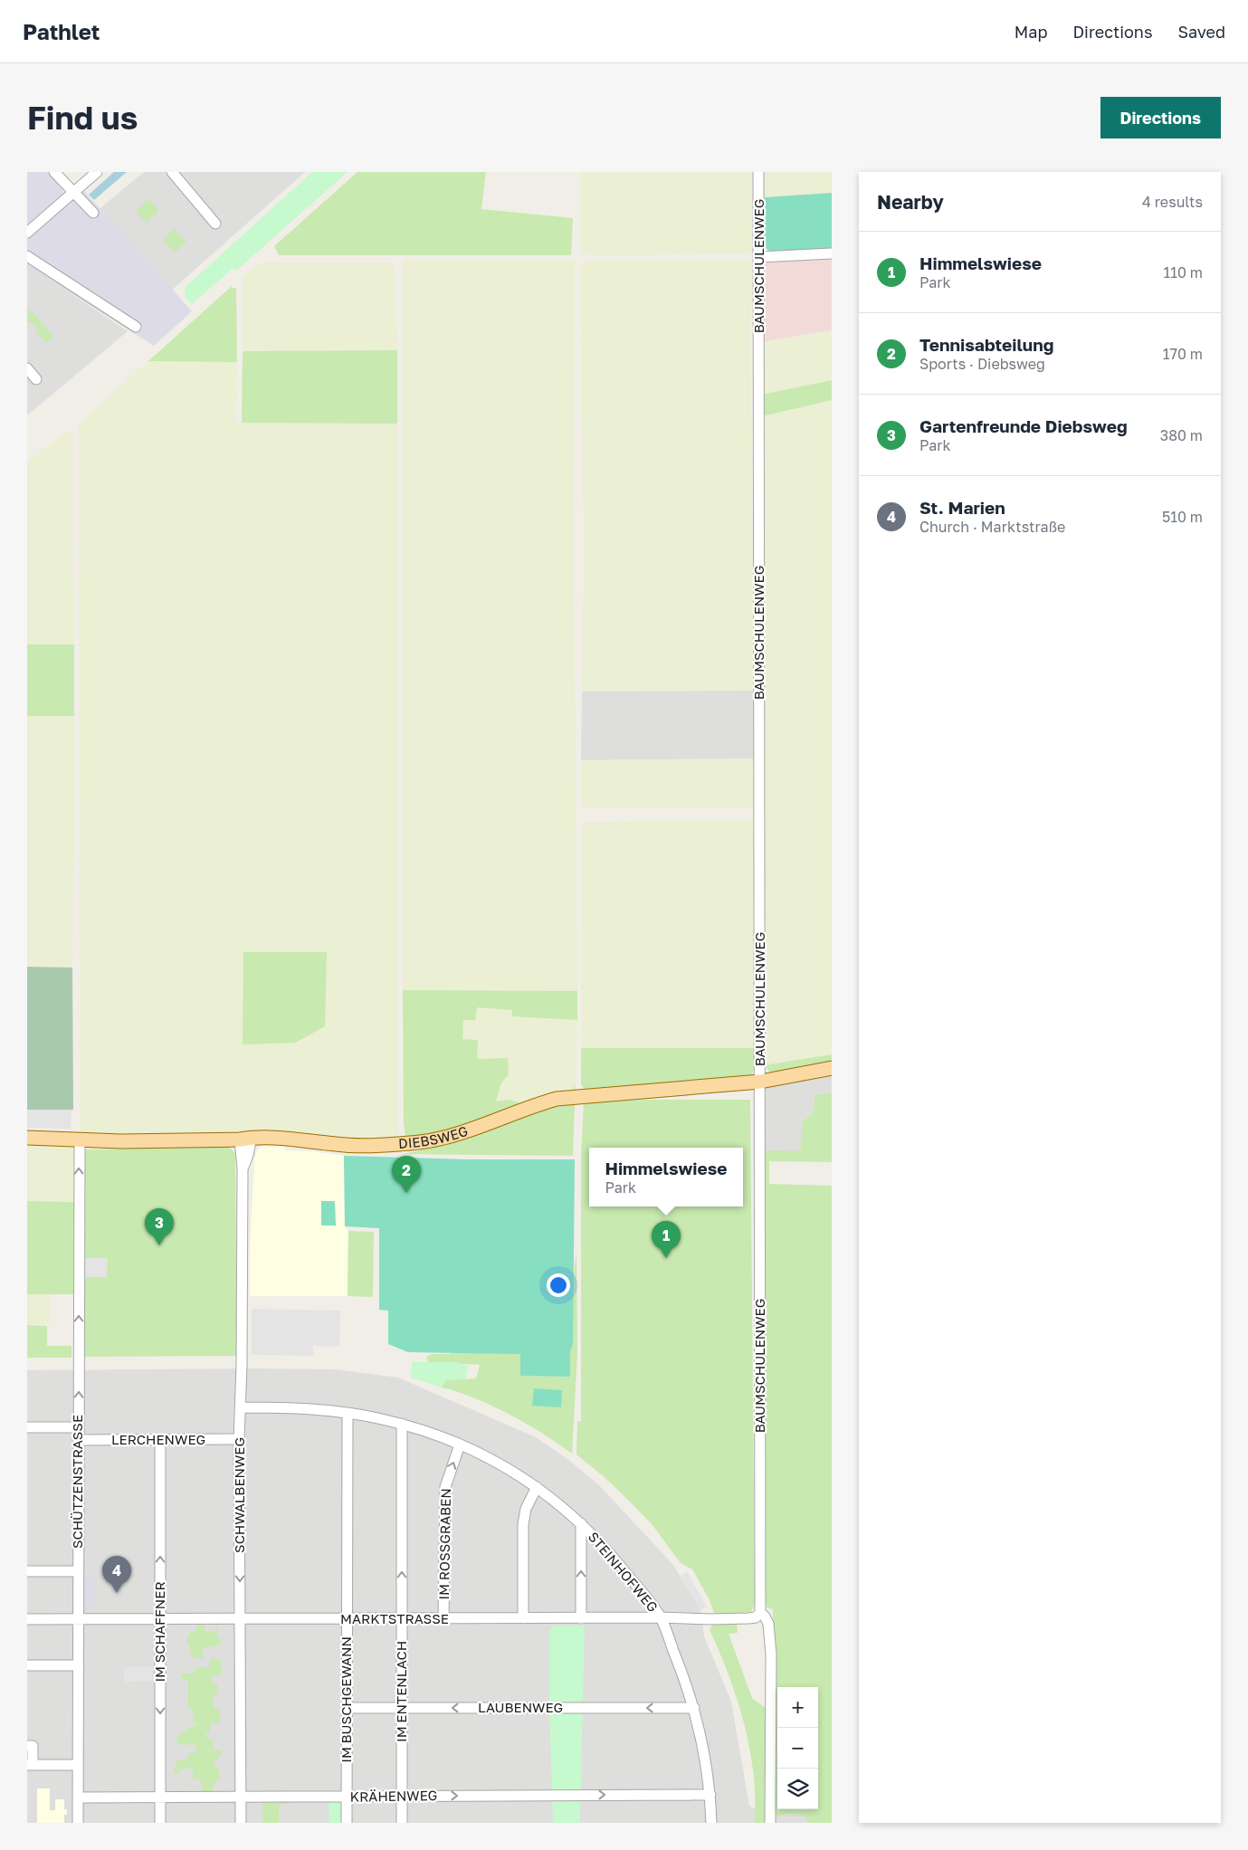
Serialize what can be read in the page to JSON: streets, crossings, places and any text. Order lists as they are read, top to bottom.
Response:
{
  "streets": {
    "main road": ["DIEBSWEG"],
    "street": [
      "BAUMSCHULENWEG",
      "LERCHENWEG",
      "SCHÜTZENSTRASSE",
      "SCHWALBENWEG",
      "IM ROSSGRABEN",
      "STEINHOFWEG",
      "MARKTSTRASSE",
      "IM SCHAFFNER",
      "IM ENTENLACH",
      "IM BUSCHGEWANN",
      "LAUBENWEG",
      "KRÄHENWEG"
    ]
  },
  "crossings": [
    ["BAUMSCHULENWEG", "DIEBSWEG"],
    ["BAUMSCHULENWEG", "MARKTSTRASSE"],
    ["DIEBSWEG", "SCHÜTZENSTRASSE"],
    ["DIEBSWEG", "SCHWALBENWEG"],
    ["LERCHENWEG", "SCHÜTZENSTRASSE"],
    ["LERCHENWEG", "SCHWALBENWEG"],
    ["LERCHENWEG", "IM SCHAFFNER"],
    ["SCHÜTZENSTRASSE", "MARKTSTRASSE"],
    ["SCHÜTZENSTRASSE", "KRÄHENWEG"],
    ["SCHWALBENWEG", "STEINHOFWEG"],
    ["SCHWALBENWEG", "MARKTSTRASSE"],
    ["SCHWALBENWEG", "KRÄHENWEG"],
    ["IM ROSSGRABEN", "STEINHOFWEG"],
    ["IM ROSSGRABEN", "MARKTSTRASSE"],
    ["STEINHOFWEG", "MARKTSTRASSE"],
    ["STEINHOFWEG", "IM ENTENLACH"],
    ["STEINHOFWEG", "IM BUSCHGEWANN"],
    ["STEINHOFWEG", "LAUBENWEG"],
    ["STEINHOFWEG", "KRÄHENWEG"],
    ["MARKTSTRASSE", "IM SCHAFFNER"],
    ["MARKTSTRASSE", "IM ENTENLACH"],
    ["MARKTSTRASSE", "IM BUSCHGEWANN"],
    ["IM SCHAFFNER", "KRÄHENWEG"],
    ["IM ENTENLACH", "LAUBENWEG"],
    ["IM ENTENLACH", "KRÄHENWEG"],
    ["IM BUSCHGEWANN", "LAUBENWEG"],
    ["IM BUSCHGEWANN", "KRÄHENWEG"]
  ],
  "one_way": [
    "SCHÜTZENSTRASSE",
    "IM ENTENLACH",
    "LAUBENWEG",
    "KRÄHENWEG"
  ],
  "page": {
    "header": "Pathlet",
    "nav": ["Map", "Directions", "Saved"],
    "buttons": "Directions",
    "title": "Find us",
    "heading": ["Nearby", "4 results"],
    "list": [
      {
        "mark": "1",
        "name": "Himmelswiese",
        "note": "Park",
        "value": "110 m"
      },
      {
        "mark": "2",
        "name": "Tennisabteilung",
        "note": "Sports · Diebsweg",
        "value": "170 m"
      },
      {
        "mark": "3",
        "name": "Gartenfreunde Diebsweg",
        "note": "Park",
        "value": "380 m"
      },
      {
        "mark": "4",
        "name": "St. Marien",
        "note": "Church · Marktstraße",
        "value": "510 m"
      }
    ],
    "popup": ["Himmelswiese", "Park"],
    "pins": [
      "2",
      "3",
      "1",
      "4"
    ],
    "map_buttons": ["+", "−"]
  }
}
